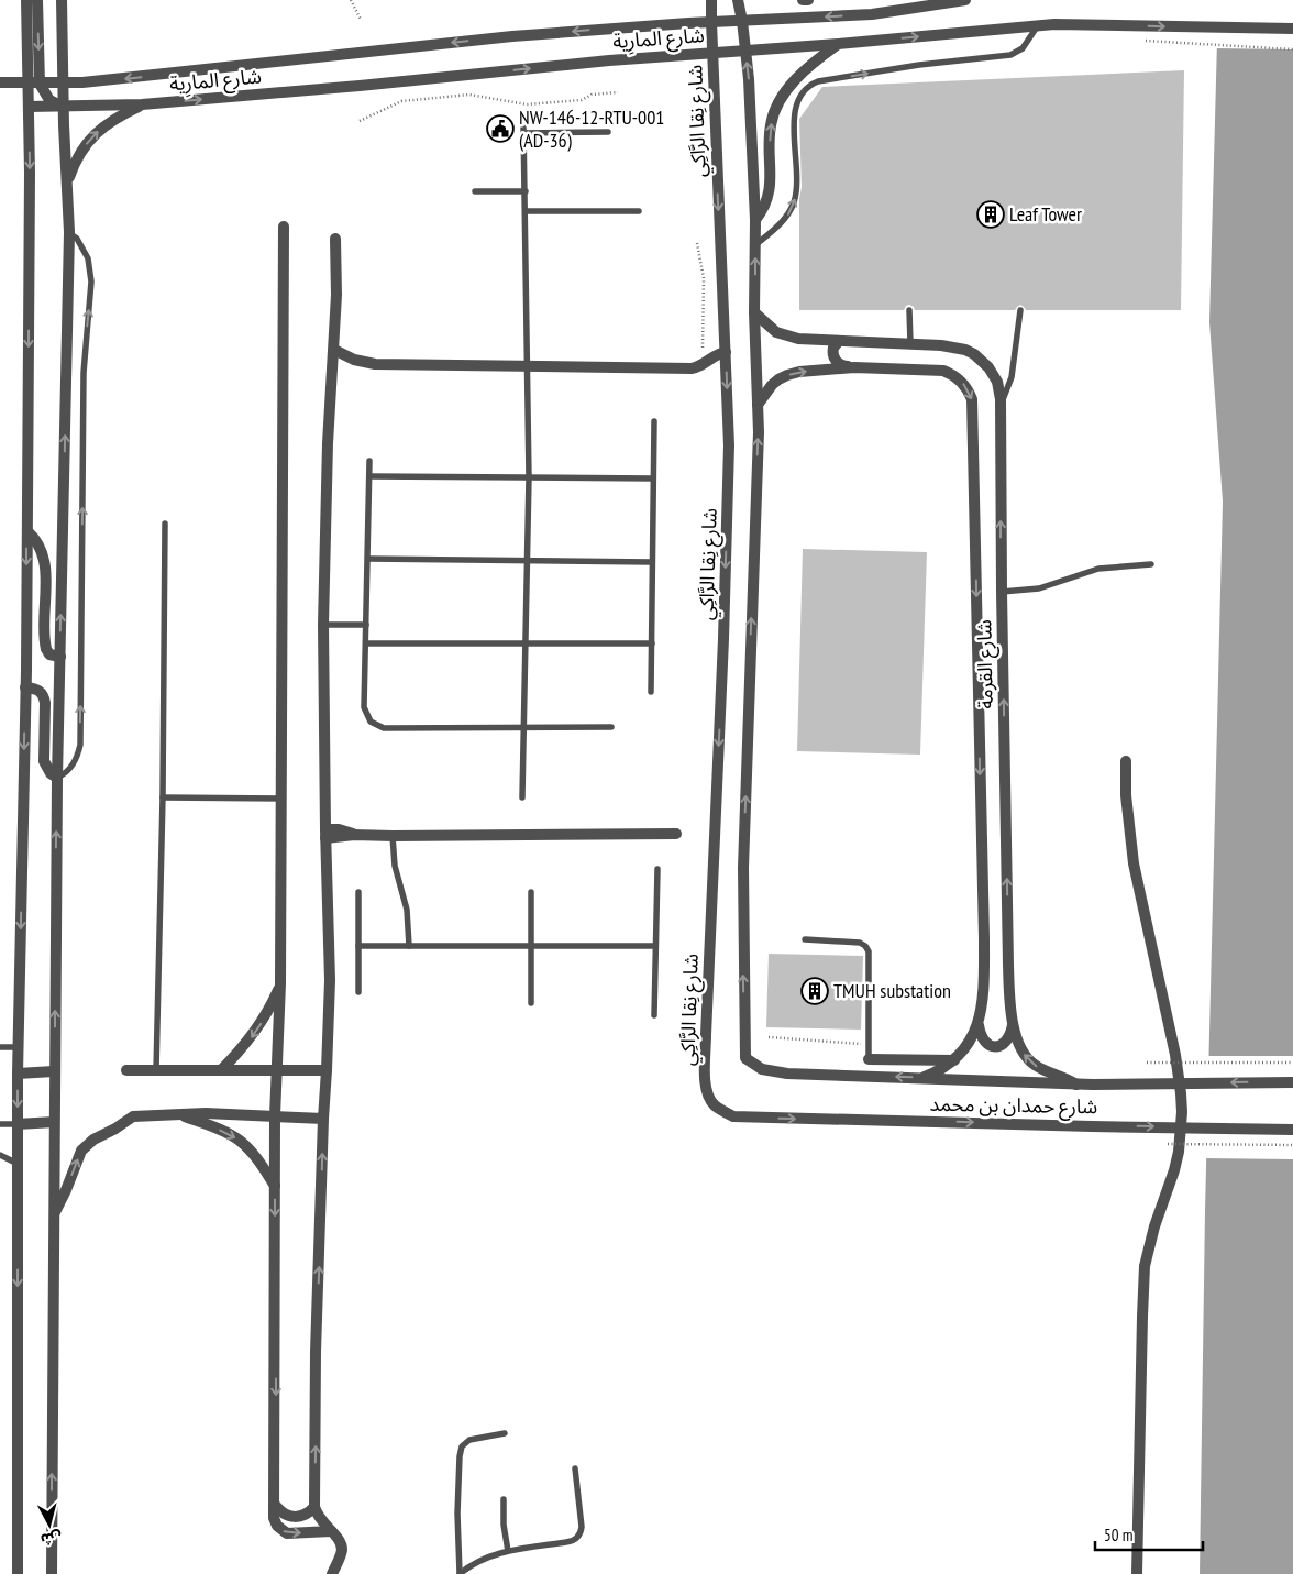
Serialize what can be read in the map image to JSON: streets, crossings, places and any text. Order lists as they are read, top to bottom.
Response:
{
  "streets": {
    "street": [
      "شارع المارِية",
      "شارع نِقا الرَّاكِي",
      "شارع القرمة",
      "شارع حمدان بن محمد"
    ]
  },
  "crossings": [
    ["شارع المارِية", "شارع نِقا الرَّاكِي"],
    ["شارع نِقا الرَّاكِي", "شارع حمدان بن محمد"],
    ["شارع القرمة", "شارع حمدان بن محمد"]
  ],
  "places": {
    "public building": ["NW-146-12-RTU-001 (AD-36)"],
    "building": ["Leaf Tower", "TMUH substation"]
  },
  "scale_bar": "50 m",
  "north": "bottom"
}
